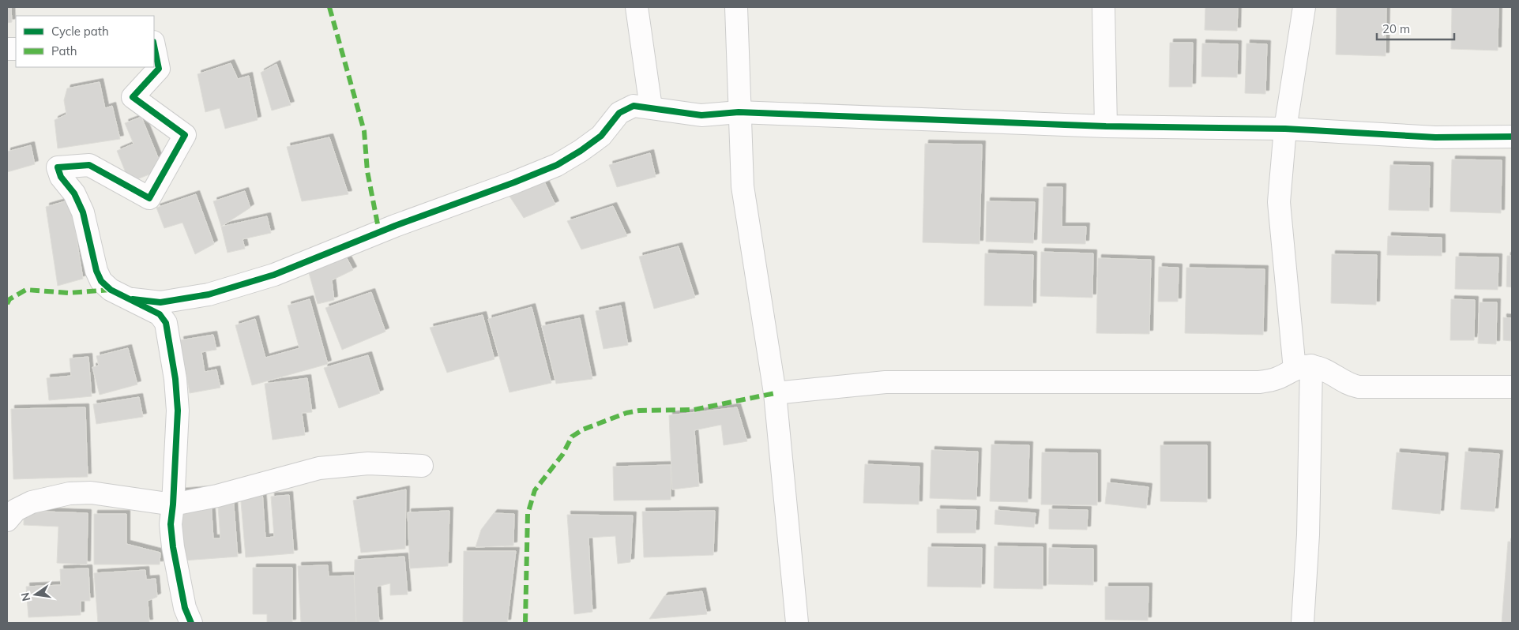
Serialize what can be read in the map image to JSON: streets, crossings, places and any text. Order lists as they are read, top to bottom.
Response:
{
  "legend": ["Cycle path", "Path"],
  "scale_bar": "20 m",
  "north": "left"
}
